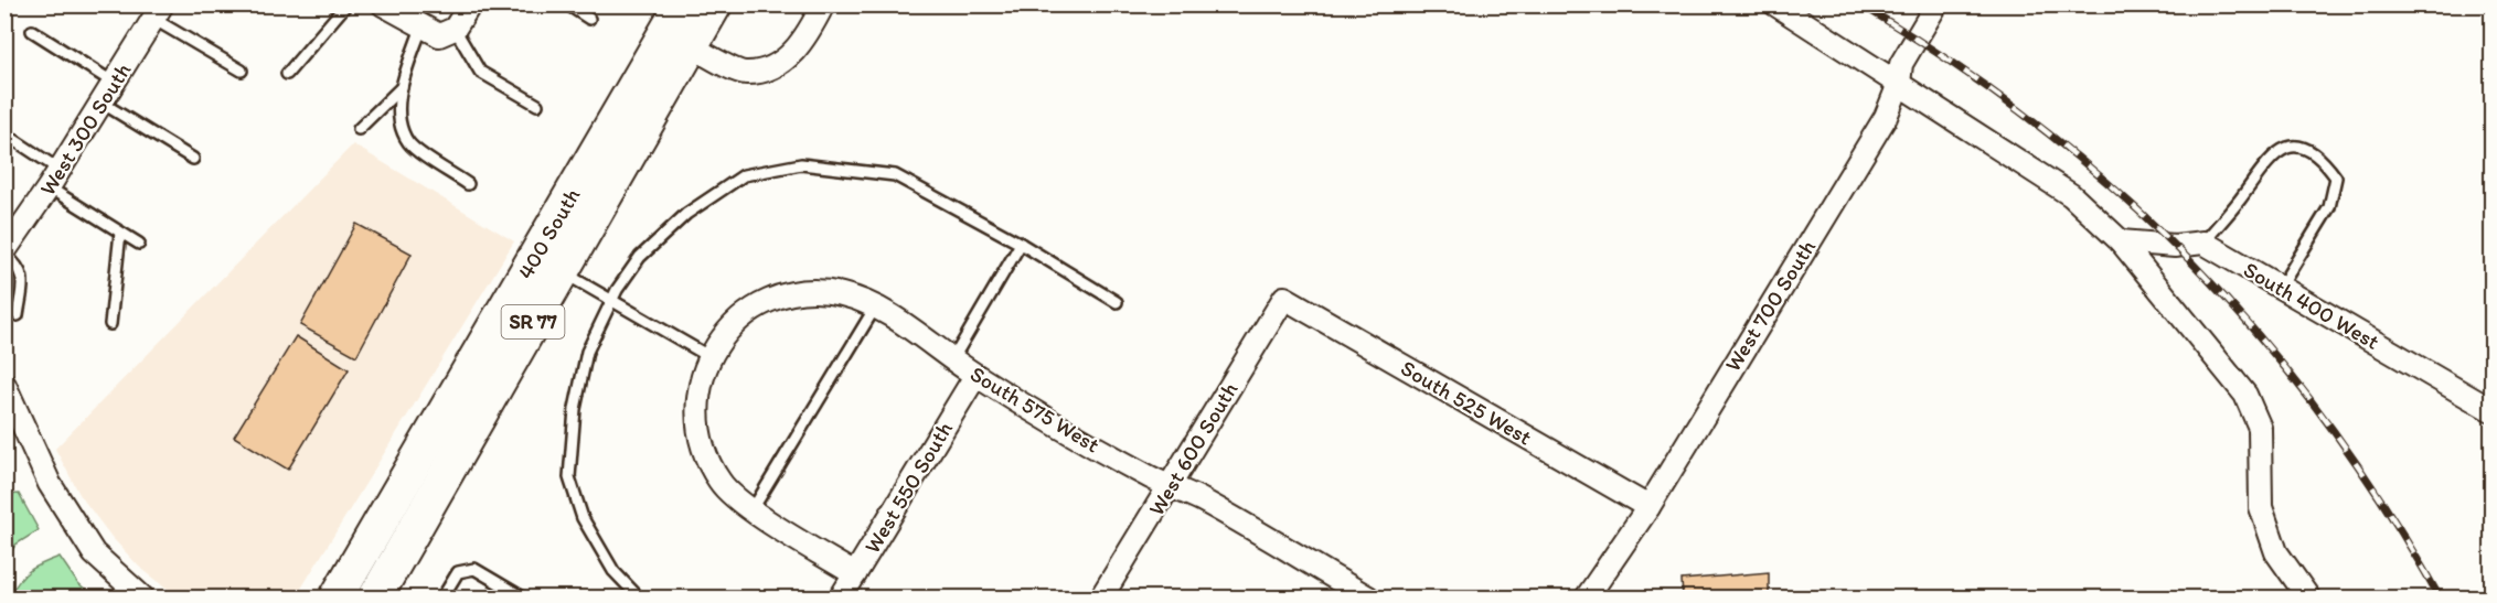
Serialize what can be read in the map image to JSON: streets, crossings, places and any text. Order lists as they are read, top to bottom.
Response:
{
  "streets": {
    "main road": ["400 South", "SR 77"],
    "street": [
      "West 300 South",
      "West 700 South",
      "South 400 West",
      "South 525 West",
      "South 575 West",
      "West 600 South",
      "West 550 South"
    ]
  },
  "crossings": [
    ["West 700 South", "South 525 West"],
    ["South 525 West", "West 600 South"],
    ["South 575 West", "West 600 South"],
    ["South 575 West", "West 550 South"]
  ]
}
